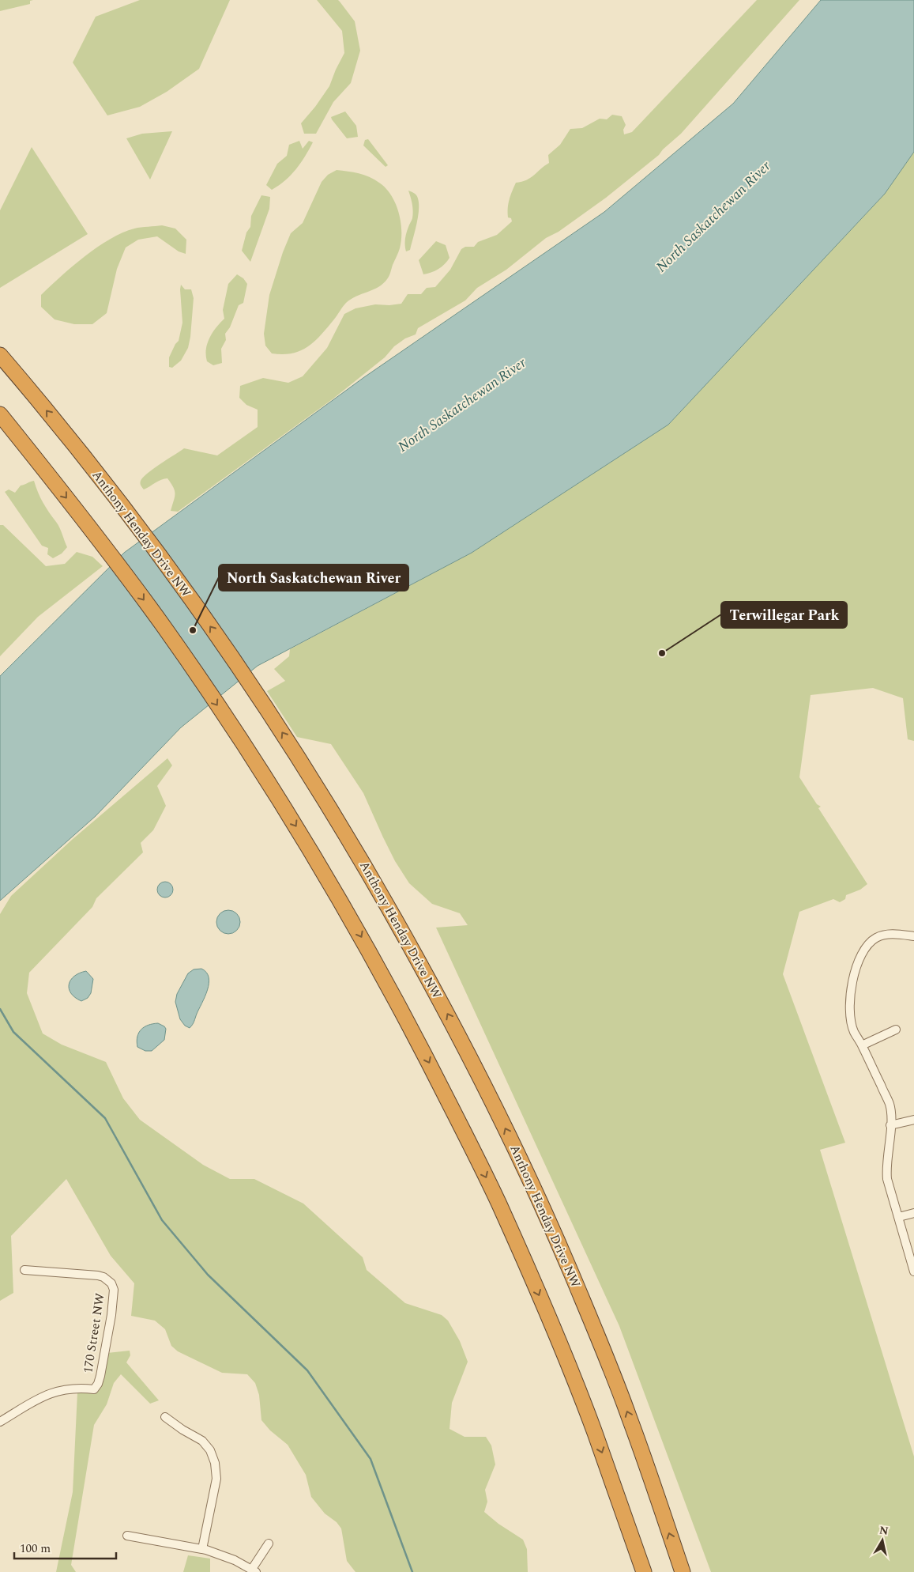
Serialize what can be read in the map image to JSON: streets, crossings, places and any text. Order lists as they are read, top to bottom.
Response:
{
  "streets": {
    "highway": ["Anthony Henday Drive NW"],
    "street": ["170 Street NW"]
  },
  "water": ["North Saskatchewan River"],
  "places": ["North Saskatchewan River", "Terwillegar Park"],
  "scale_bar": "100 m",
  "north": "top"
}
